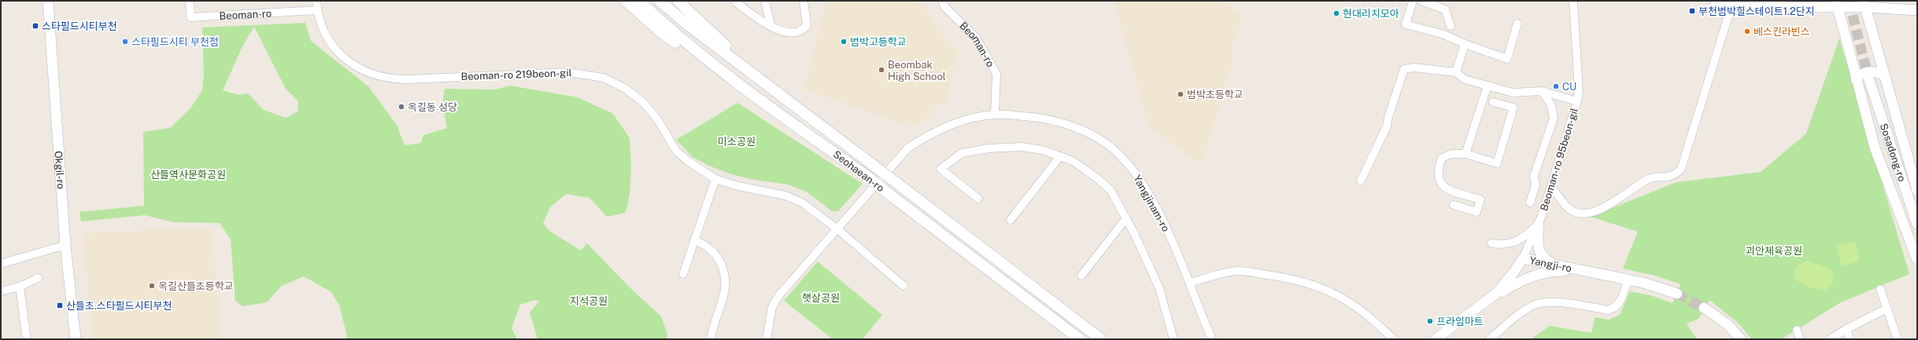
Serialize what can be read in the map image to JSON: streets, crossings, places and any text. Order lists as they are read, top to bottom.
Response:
{
  "streets": {
    "main road": ["Seohaean-ro"],
    "street": [
      "Beoman-ro",
      "Beoman-ro 219beon-gil",
      "Sosadong-ro",
      "Beoman-ro 95beon-gil",
      "Okgil-ro",
      "Yangjinam-ro",
      "Yangji-ro"
    ]
  },
  "crossings": [
    ["Beoman-ro", "Beoman-ro 219beon-gil"],
    ["Beoman-ro", "Yangjinam-ro"],
    ["Beoman-ro 219beon-gil", "Yangjinam-ro"],
    ["Beoman-ro 95beon-gil", "Yangji-ro"]
  ],
  "parks": [
    "미소공원",
    "산들역사문화공원",
    "괴안체육공원",
    "햇살공원",
    "지석공원"
  ],
  "places": {
    "transit": ["부천범박힐스테이트1.2단지", "스타필드시티부천", "산들초.스타필드시티부천"],
    "other": [
      "현대리치모아",
      "베스킨라빈스",
      "스타필드시티 부천점",
      "범박고등학교",
      "Beombak High School",
      "CU",
      "범박초등학교",
      "옥길동 성당",
      "옥길산들초등학교",
      "프라임마트"
    ]
  }
}
